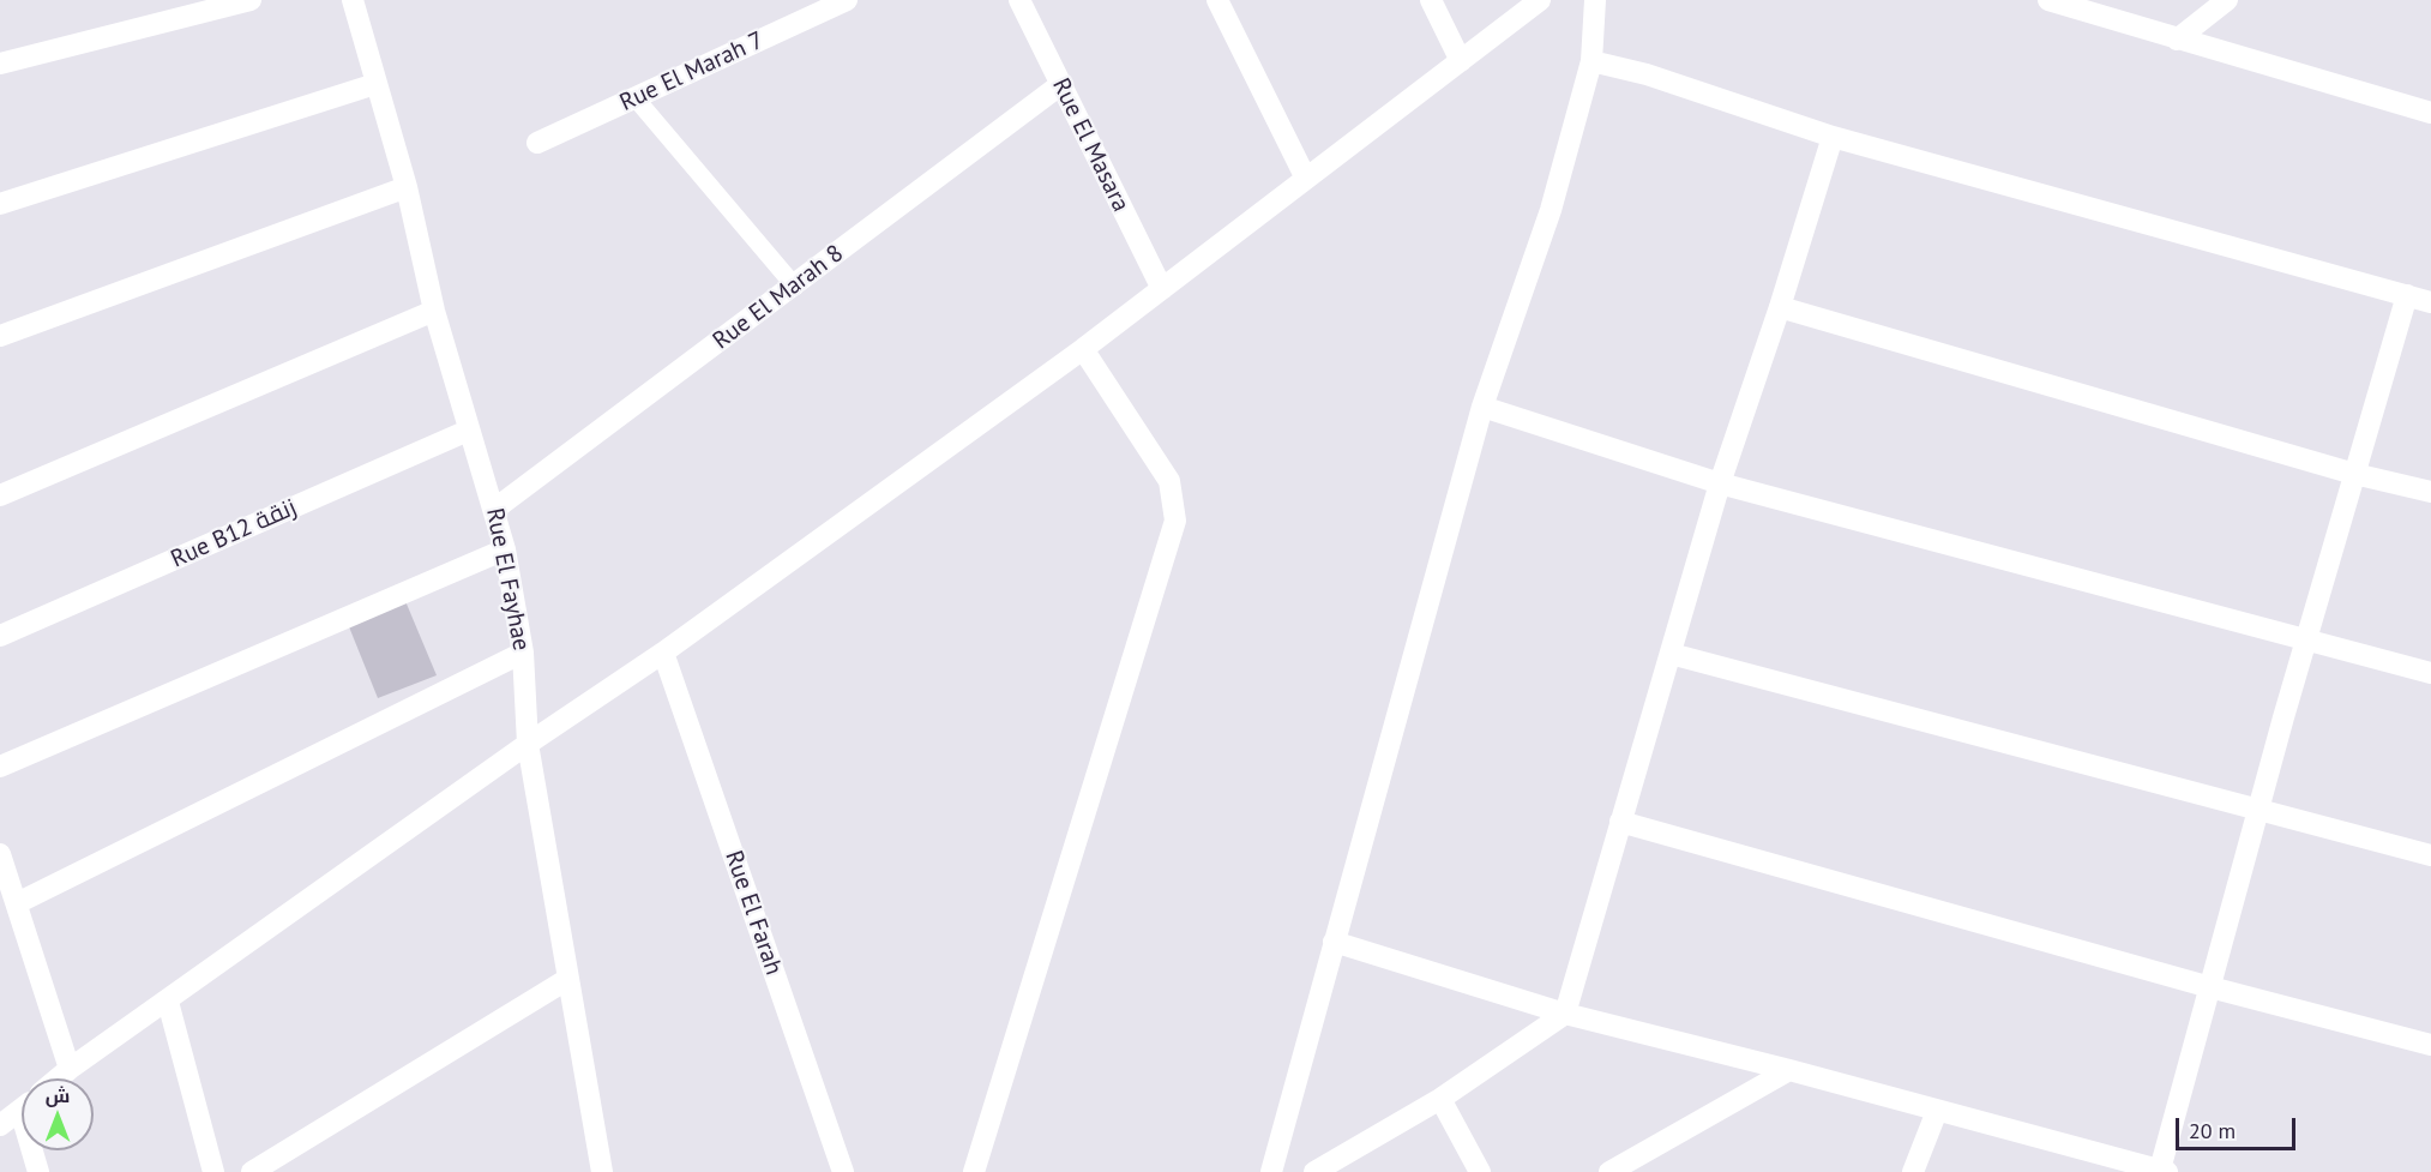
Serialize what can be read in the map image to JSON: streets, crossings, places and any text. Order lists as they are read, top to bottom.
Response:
{
  "streets": {
    "street": [
      "Rue El Marah 7",
      "Rue El Masara",
      "Rue El Marah 8",
      "Rue B12 زنقة",
      "Rue El Fayhae",
      "Rue El Farah"
    ]
  },
  "crossings": [
    ["Rue El Masara", "Rue El Marah 8"],
    ["Rue El Marah 8", "Rue El Fayhae"],
    ["Rue B12 زنقة", "Rue El Fayhae"]
  ],
  "scale_bar": "20 m",
  "north": "top"
}
